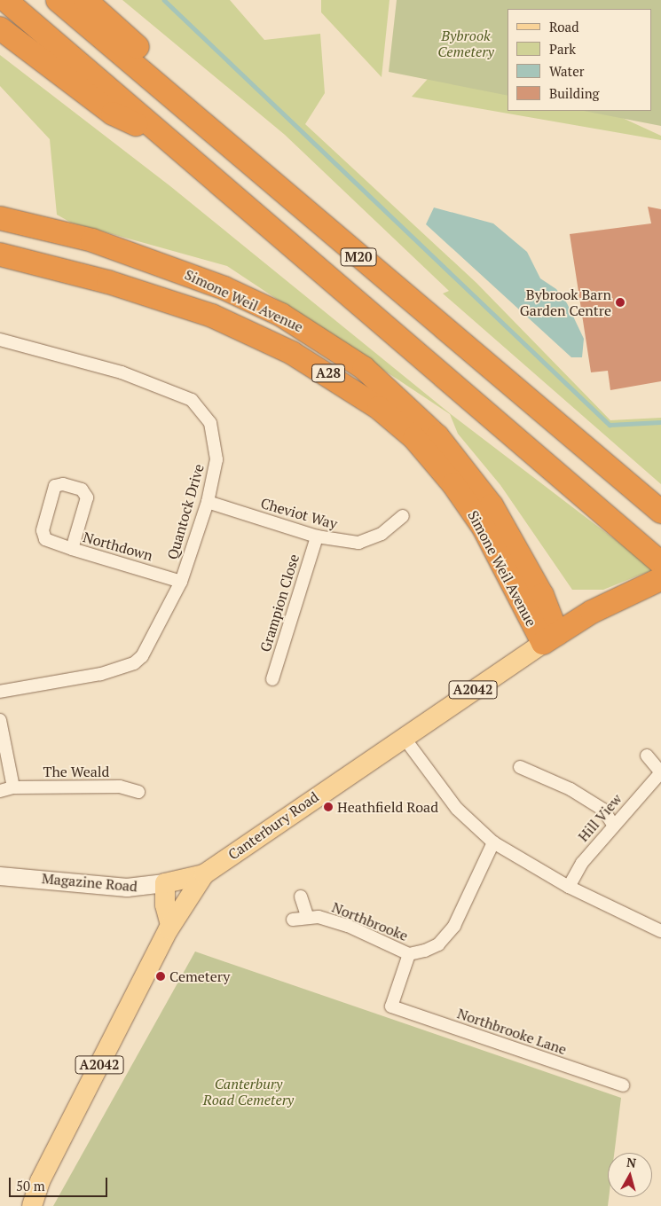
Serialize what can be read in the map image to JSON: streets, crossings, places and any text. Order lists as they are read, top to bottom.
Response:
{
  "streets": {
    "highway": [
      "M20",
      "Simone Weil Avenue",
      "A28",
      "Canterbury Road"
    ],
    "main road": ["A2042", "Magazine Road"],
    "street": [
      "Quantock Drive",
      "Cheviot Way",
      "Northdown",
      "Grampion Close",
      "The Weald",
      "Hill View",
      "Northbrooke",
      "Northbrooke Lane"
    ]
  },
  "crossings": [
    ["Simone Weil Avenue", "Canterbury Road"],
    ["Quantock Drive", "Cheviot Way"],
    ["Quantock Drive", "Northdown"],
    ["Cheviot Way", "Grampion Close"],
    ["Canterbury Road", "Magazine Road"],
    ["Northbrooke", "Northbrooke Lane"]
  ],
  "parks": ["Bybrook Cemetery", "Canterbury Road Cemetery"],
  "places": ["Bybrook Barn Garden Centre", "Heathfield Road", "Cemetery"],
  "legend": [
    "Road",
    "Park",
    "Water",
    "Building"
  ],
  "scale_bar": "50 m",
  "north": "top"
}
